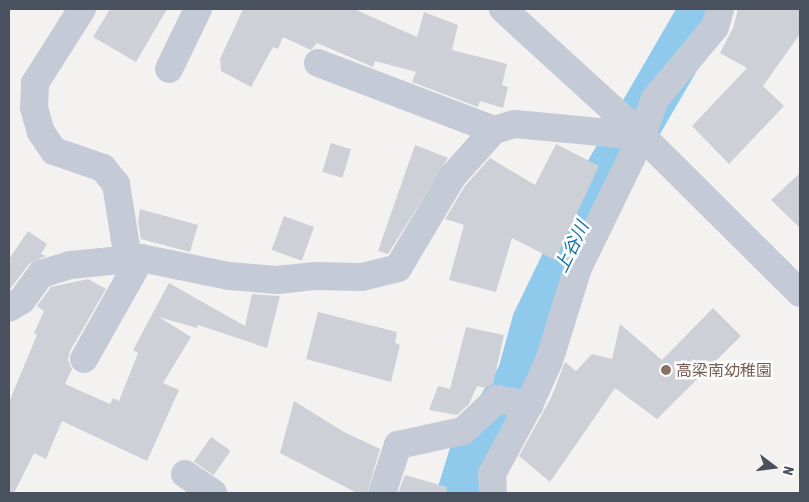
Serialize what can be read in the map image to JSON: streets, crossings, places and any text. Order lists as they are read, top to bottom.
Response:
{
  "water": ["上谷川"],
  "places": ["高梁南幼稚園"],
  "north": "right"
}
